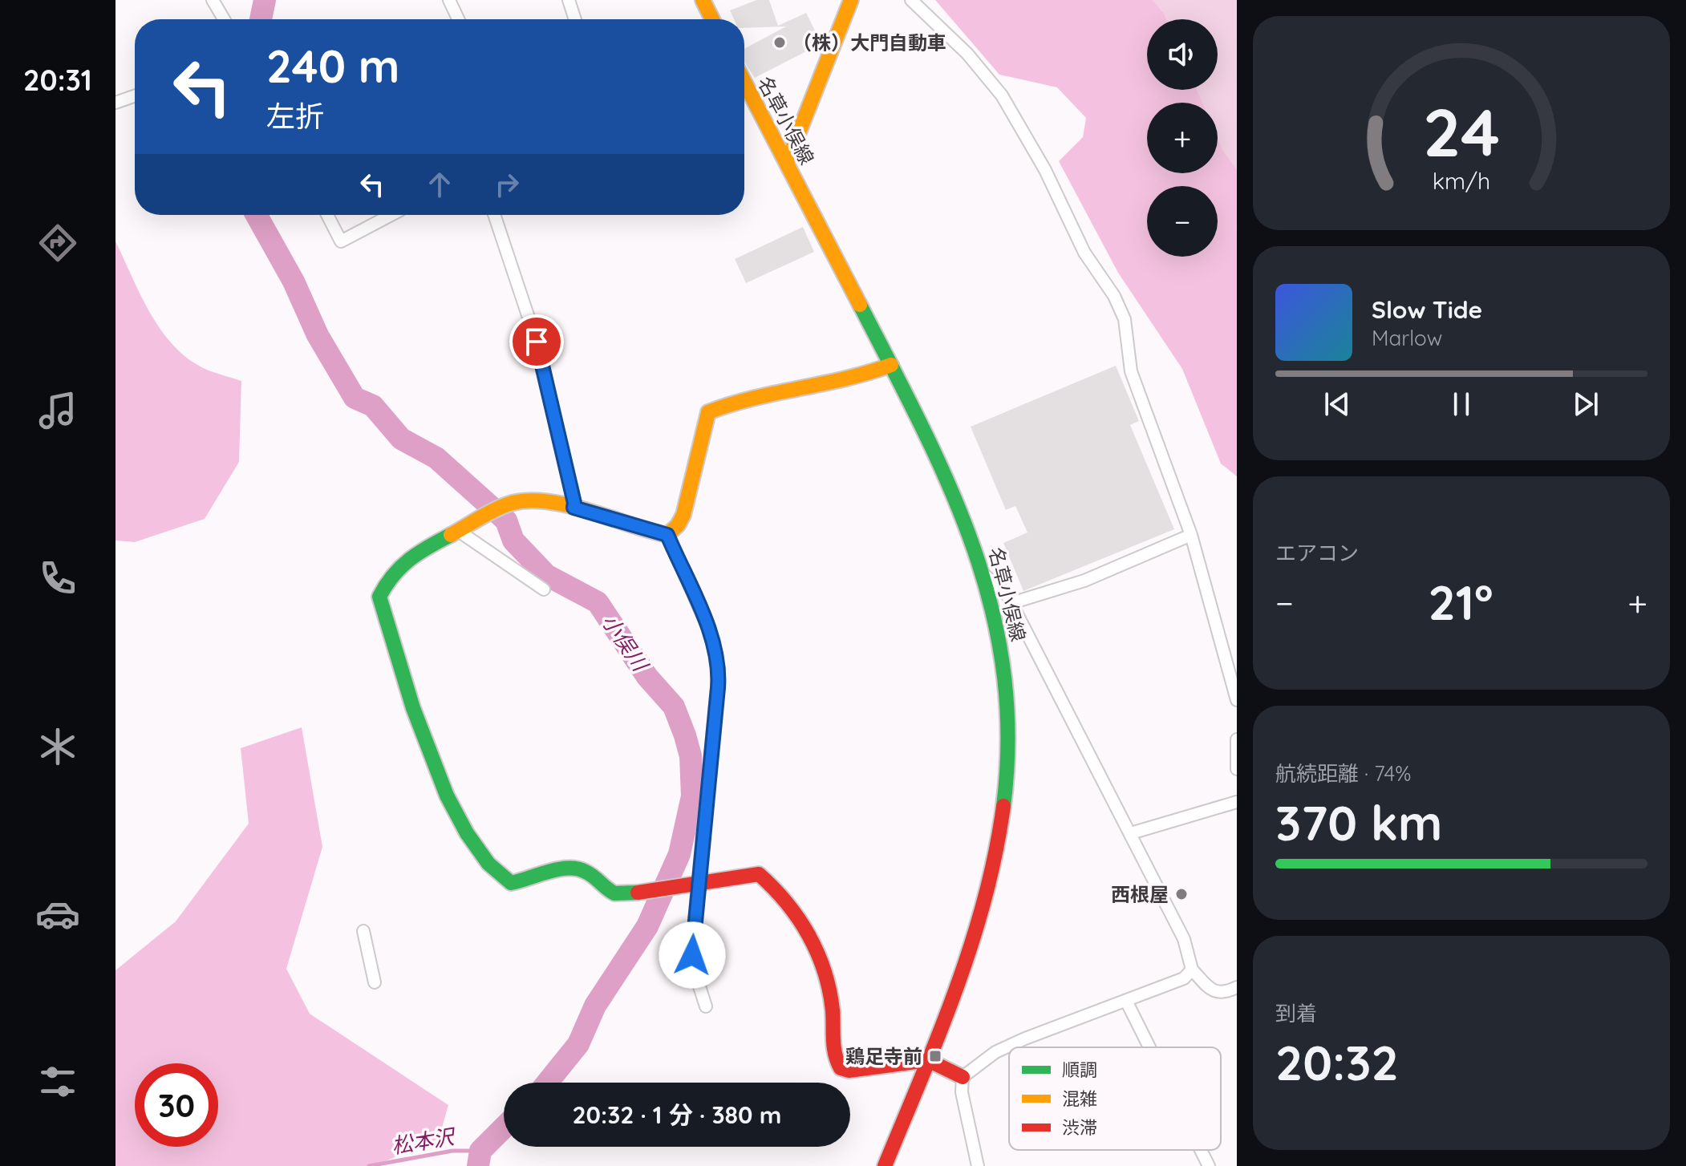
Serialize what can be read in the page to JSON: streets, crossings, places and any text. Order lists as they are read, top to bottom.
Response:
{
  "streets": {
    "street": ["名草小俣線"]
  },
  "water": ["小俣川", "松本沢"],
  "places": {
    "other": ["（株）大門自動車", "西根屋"],
    "transit": ["鶏足寺前"]
  },
  "legend": ["順調", "混雑", "渋滞"],
  "page": {
    "tabs": "20:31",
    "map_buttons": ["+", "−"],
    "turn": ["240 m", "左折"],
    "song": ["Slow Tide", "Marlow"],
    "tile": [
      "エアコン",
      ["航続距離 · 74%", "370 km"],
      ["到着", "20:32"]
    ],
    "heat": ["−", "21°", "+"],
    "limit": "30",
    "trip": "20:32 · 1 分 · 380 m",
    "gauge": ["24", "km/h"]
  }
}
